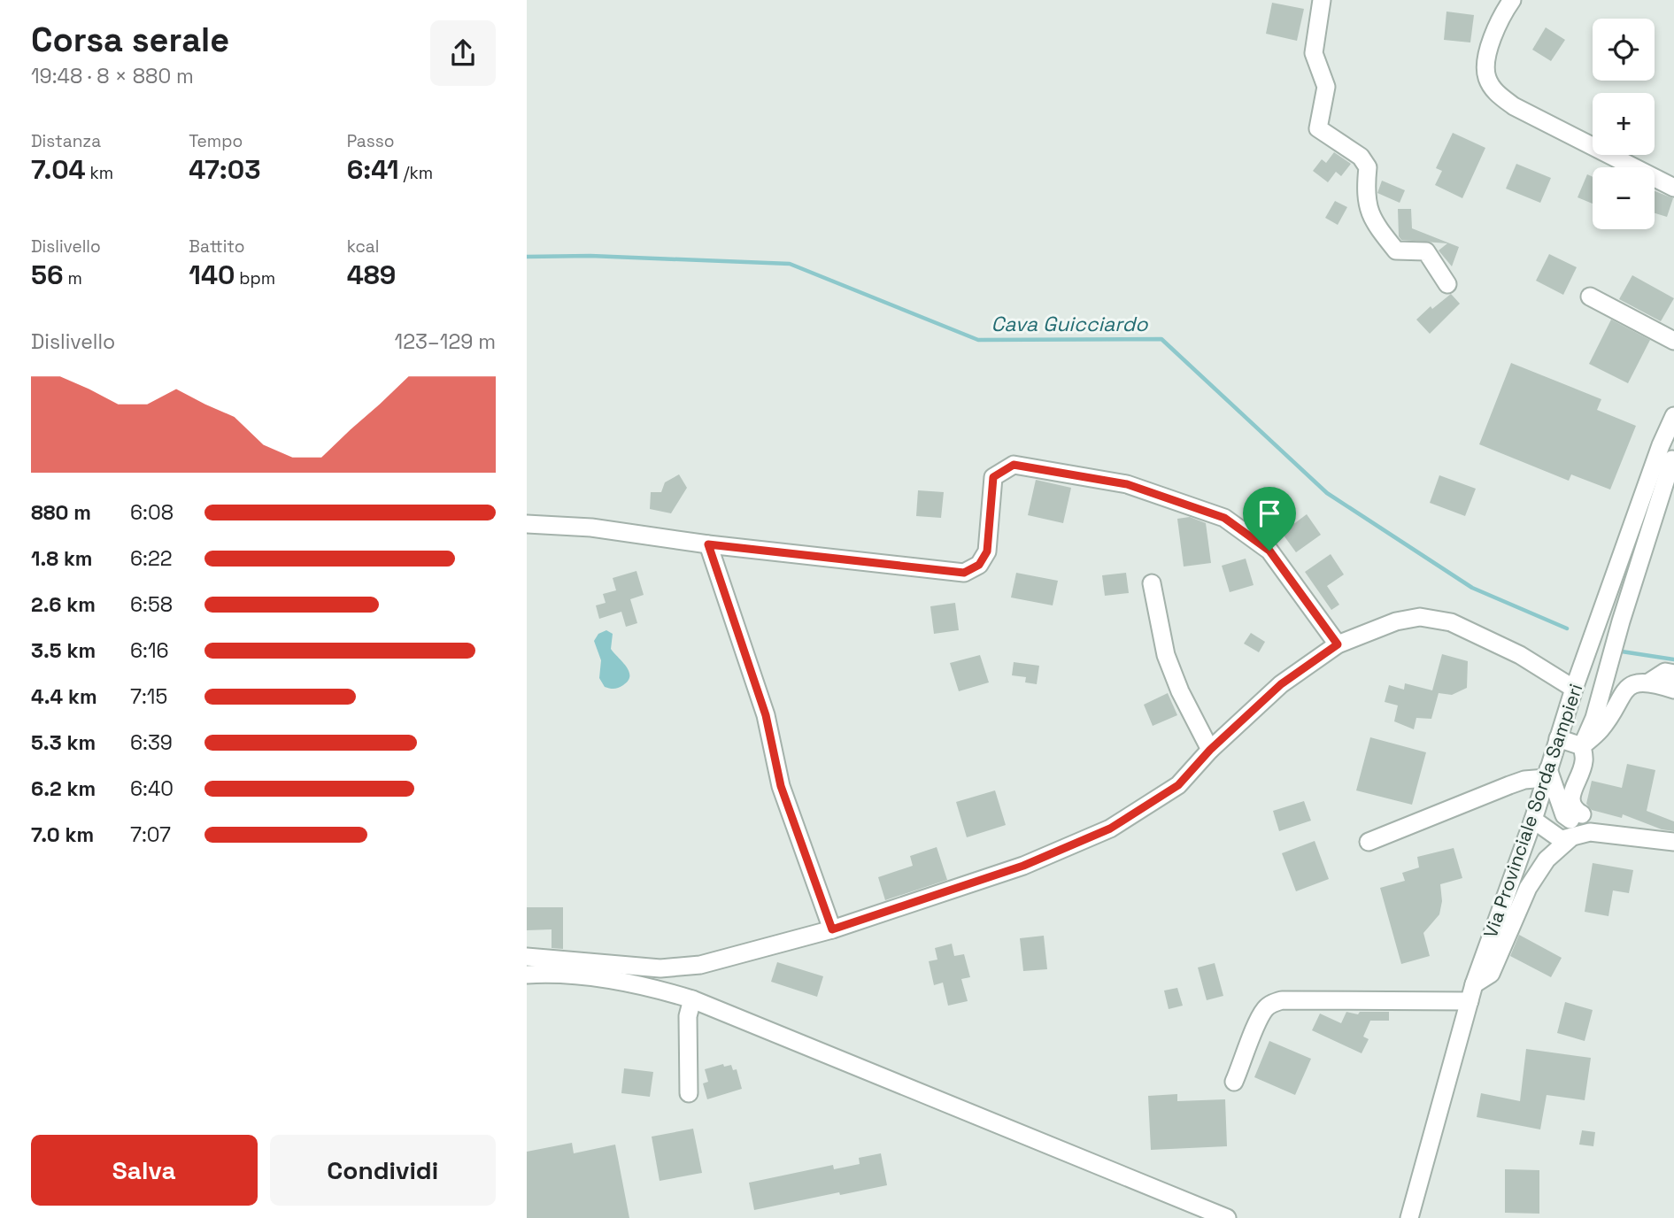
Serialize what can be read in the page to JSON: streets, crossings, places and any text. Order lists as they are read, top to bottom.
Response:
{
  "streets": {
    "street": ["Via Provinciale Sorda Sampieri"]
  },
  "water": ["Cava Guicciardo"],
  "page": {
    "heading": ["Corsa serale", "19:48 · 8 × 880 m"],
    "map_buttons": ["+", "−"],
    "stats": [
      ["Distanza", "7.04 km"],
      ["Tempo", "47:03"],
      ["Passo", "6:41 /km"],
      ["Dislivello", "56 m"],
      ["Battito", "140 bpm"],
      ["kcal", "489"]
    ],
    "chart": ["Dislivello", "123–129 m"],
    "list": [
      {
        "name": "880 m",
        "note": "6:08"
      },
      {
        "name": "1.8 km",
        "note": "6:22"
      },
      {
        "name": "2.6 km",
        "note": "6:58"
      },
      {
        "name": "3.5 km",
        "note": "6:16"
      },
      {
        "name": "4.4 km",
        "note": "7:15"
      },
      {
        "name": "5.3 km",
        "note": "6:39"
      },
      {
        "name": "6.2 km",
        "note": "6:40"
      },
      {
        "name": "7.0 km",
        "note": "7:07"
      }
    ],
    "buttons": ["Salva", "Condividi"]
  }
}
